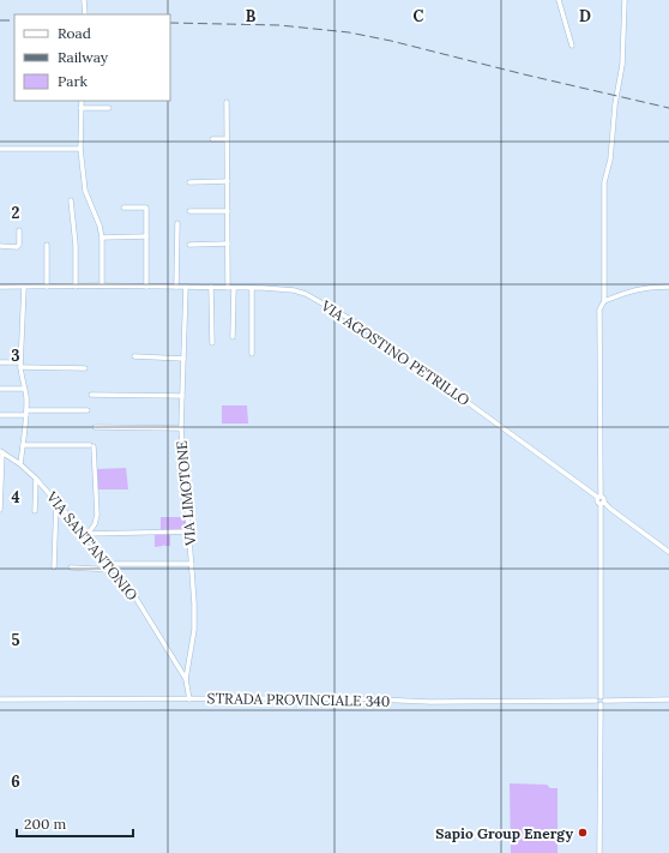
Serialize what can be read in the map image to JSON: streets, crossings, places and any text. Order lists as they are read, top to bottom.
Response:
{
  "streets": {
    "street": [
      "VIA AGOSTINO PETRILLO",
      "VIA LIMOTONE",
      "VIA SANT'ANTONIO",
      "STRADA PROVINCIALE 340"
    ]
  },
  "crossings": [
    ["VIA AGOSTINO PETRILLO", "VIA LIMOTONE"],
    ["VIA LIMOTONE", "VIA SANT'ANTONIO"],
    ["VIA LIMOTONE", "STRADA PROVINCIALE 340"]
  ],
  "places": ["Sapio Group Energy"],
  "legend": ["Road", "Railway", "Park"],
  "scale_bar": "200 m",
  "grid": {
    "columns": ["B", "C", "D"],
    "rows": [
      "2",
      "3",
      "4",
      "5",
      "6"
    ]
  }
}
